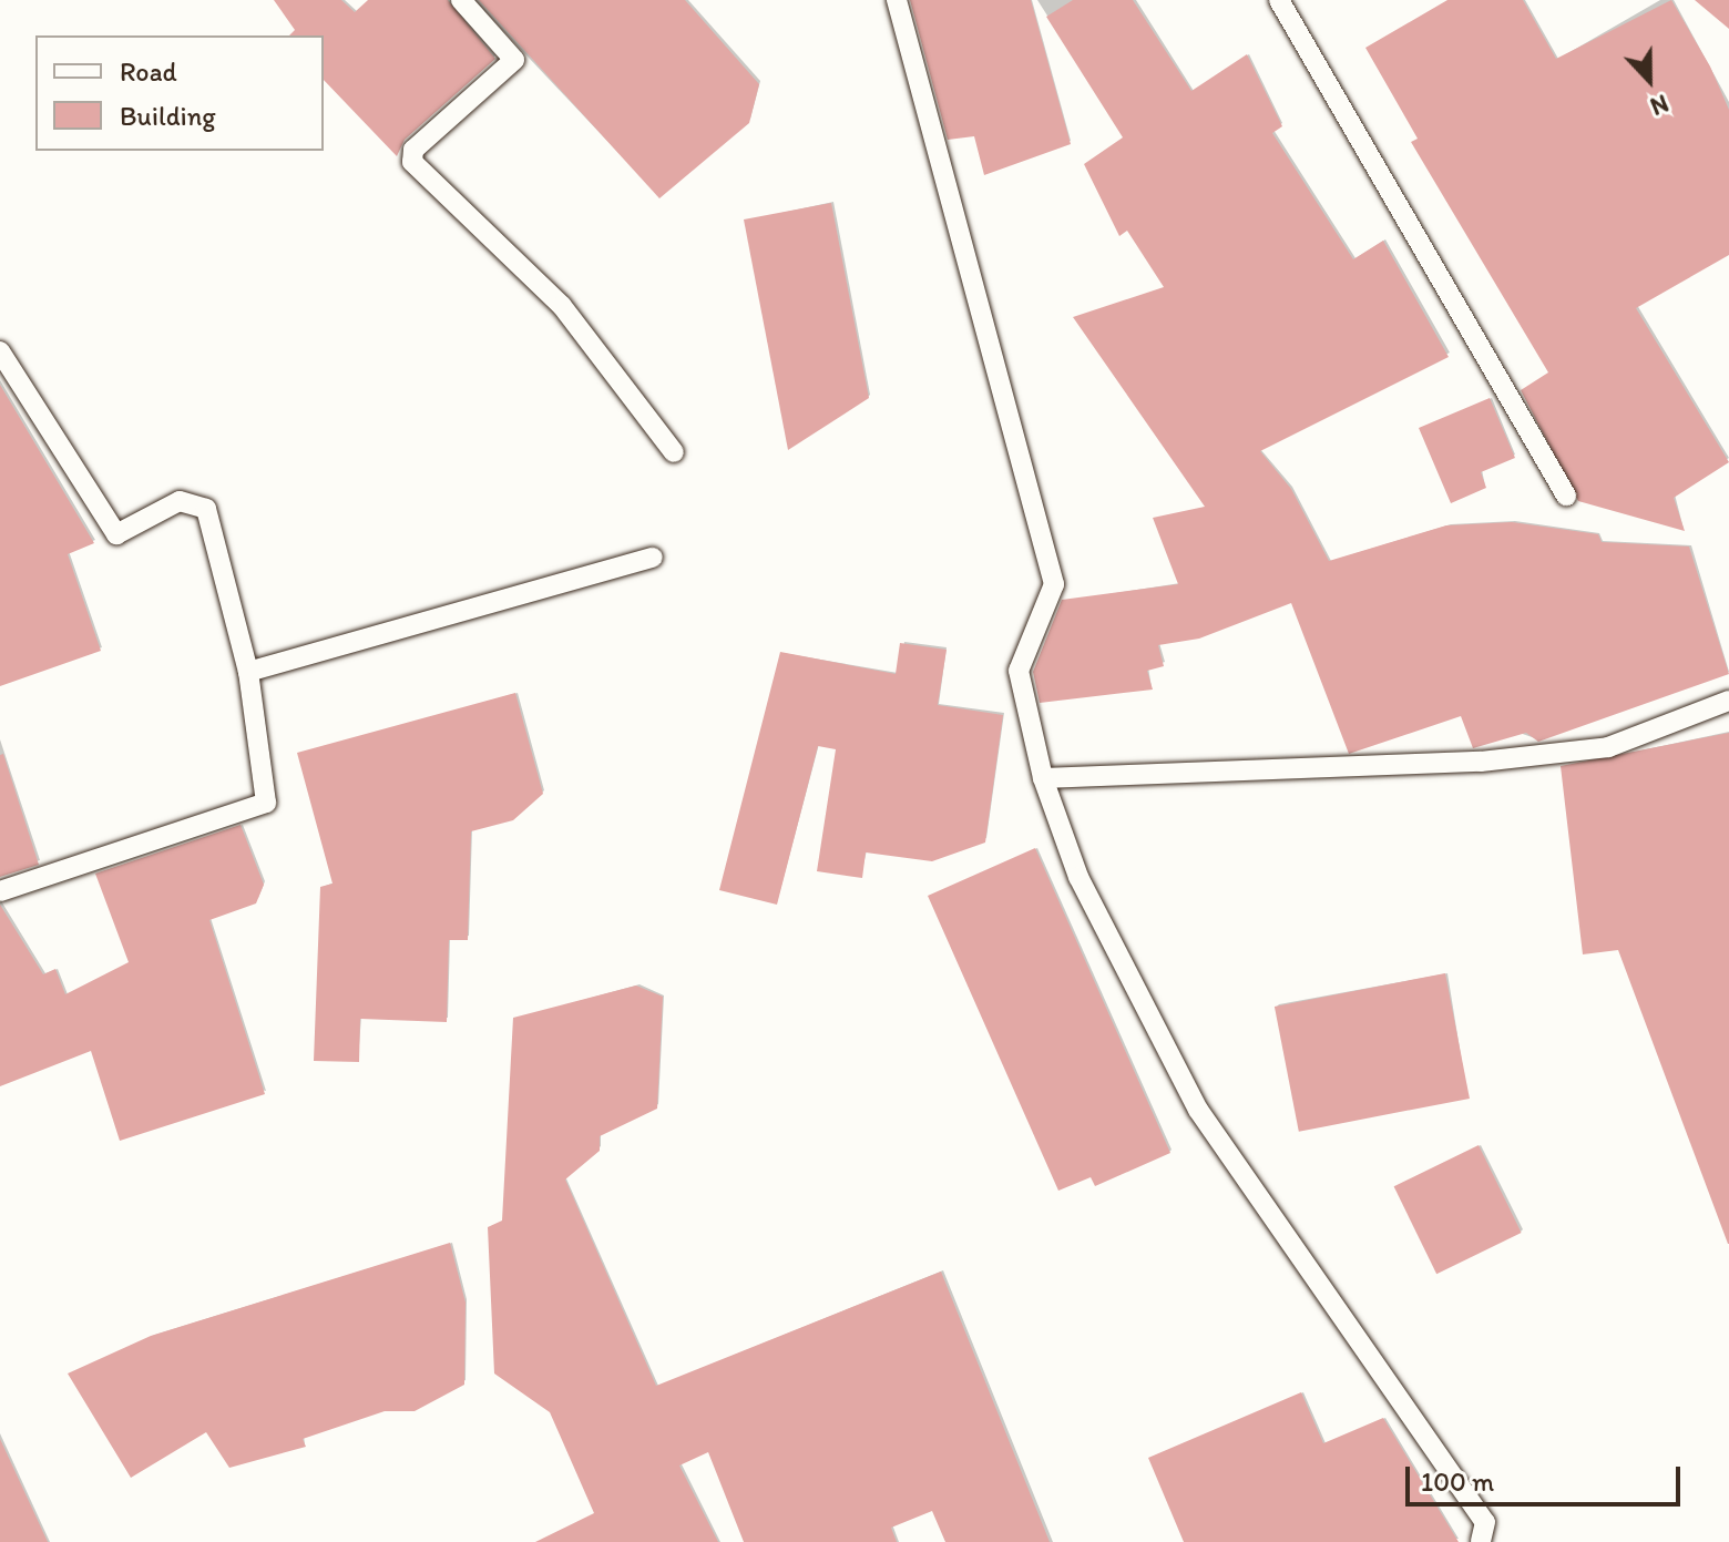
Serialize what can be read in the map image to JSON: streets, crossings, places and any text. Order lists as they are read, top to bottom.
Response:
{
  "legend": ["Road", "Building"],
  "scale_bar": "100 m",
  "north": "bottom"
}
